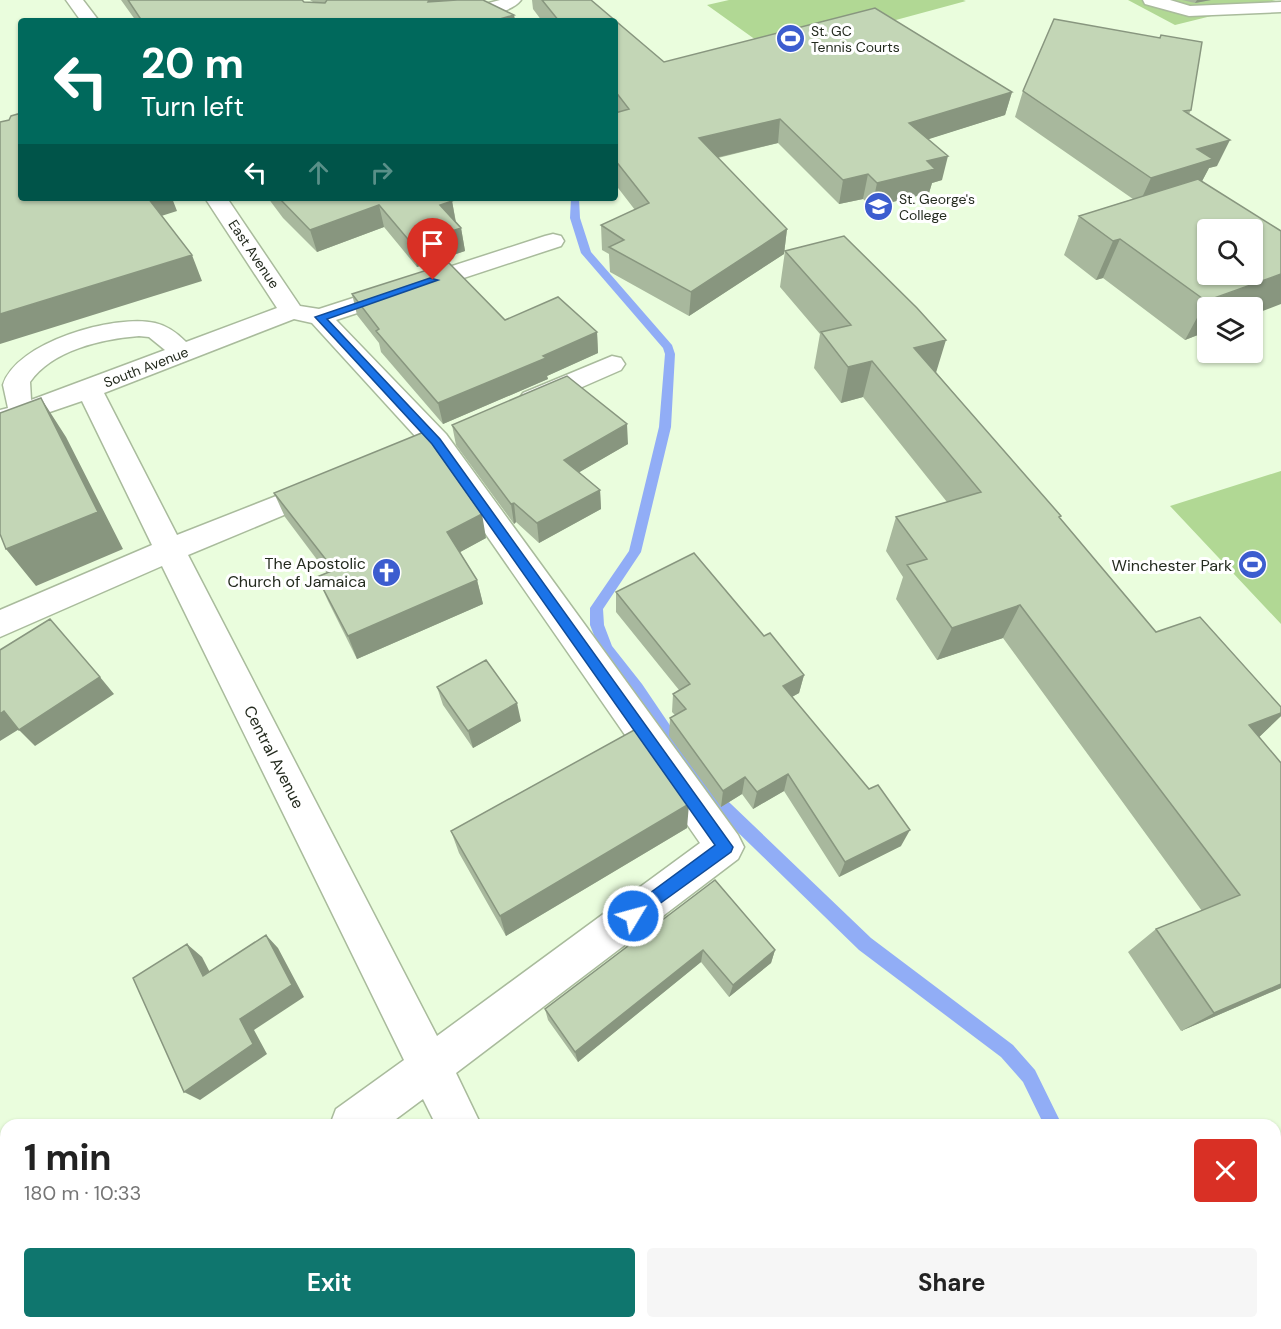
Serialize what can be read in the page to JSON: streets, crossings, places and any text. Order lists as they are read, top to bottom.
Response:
{
  "streets": {
    "street": ["East Avenue", "South Avenue", "Central Avenue"]
  },
  "crossings": [
    ["East Avenue", "South Avenue"],
    ["East Avenue", "Central Avenue"],
    ["South Avenue", "Central Avenue"]
  ],
  "places": {
    "sports": ["St. GC Tennis Courts", "Winchester Park"],
    "school or university": ["St. George's College"],
    "church": ["The Apostolic Church of Jamaica"]
  },
  "page": {
    "turn": ["20 m", "Turn left"],
    "heading": ["1 min", "180 m · 10:33"],
    "buttons": ["Exit", "Share"]
  }
}
